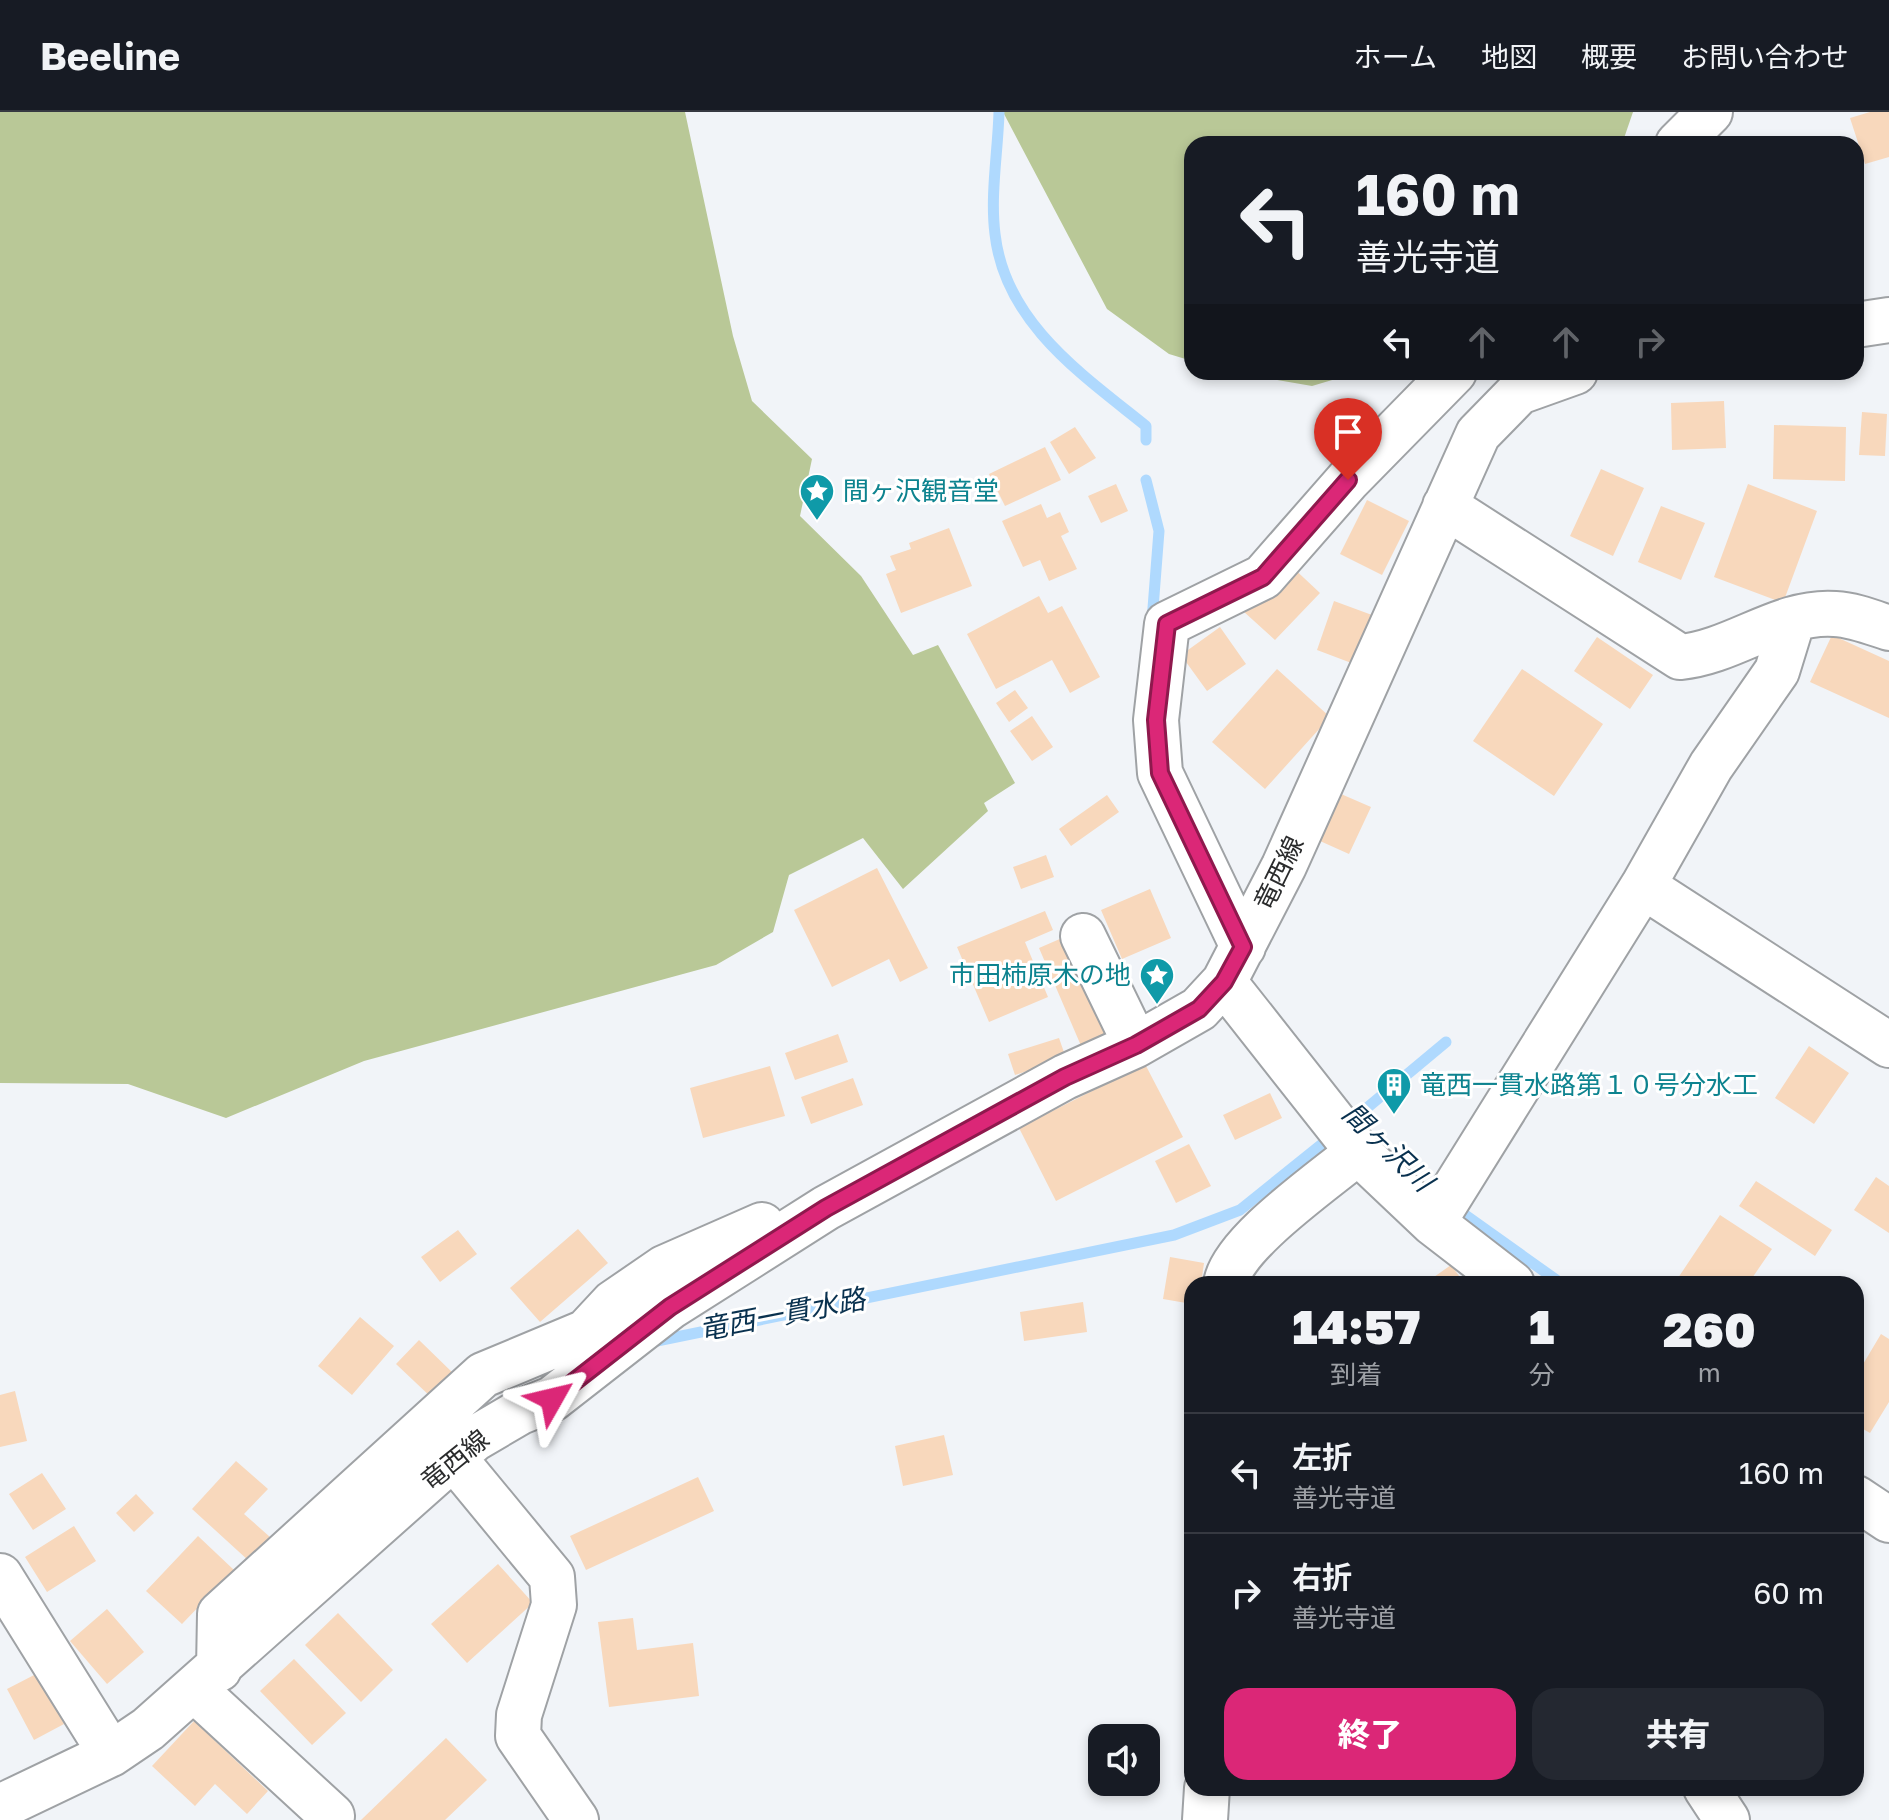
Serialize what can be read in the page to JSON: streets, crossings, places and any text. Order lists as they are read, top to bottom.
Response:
{
  "streets": {
    "street": ["竜西線"]
  },
  "water": ["間ヶ沢川", "竜西一貫水路"],
  "places": {
    "place": ["間ヶ沢観音堂", "市田柿原木の地"],
    "building": ["竜西一貫水路第１０号分水工"]
  },
  "page": {
    "header": "Beeline",
    "nav": [
      "ホーム",
      "地図",
      "概要",
      "お問い合わせ"
    ],
    "turn": ["160 m", "善光寺道"],
    "eta": [
      "14:57",
      "到着",
      "1",
      "分",
      "260",
      "m"
    ],
    "list": [
      {
        "name": "左折",
        "note": "善光寺道",
        "value": "160 m"
      },
      {
        "name": "右折",
        "note": "善光寺道",
        "value": "60 m"
      }
    ],
    "buttons": ["終了", "共有"]
  }
}
